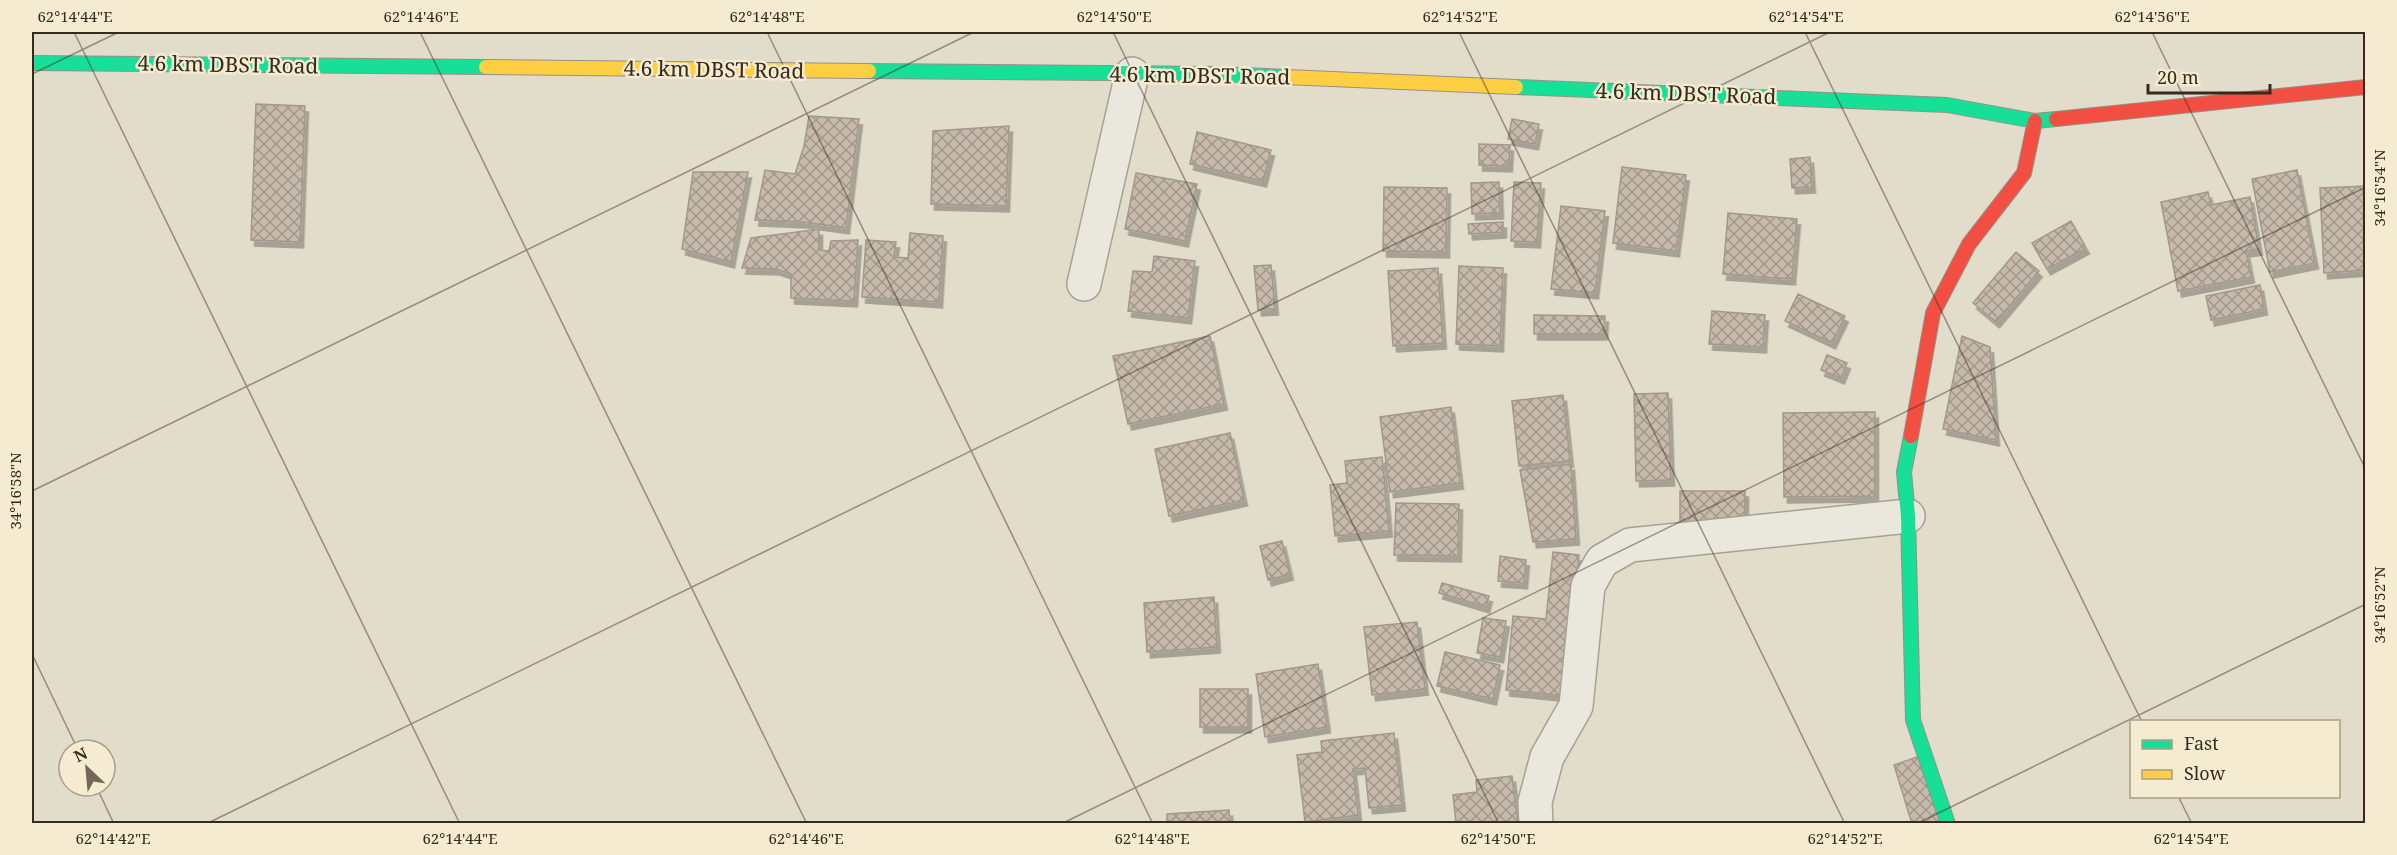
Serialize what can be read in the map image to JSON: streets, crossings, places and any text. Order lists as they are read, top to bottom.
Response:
{
  "streets": {
    "street": ["4.6 km DBST Road"]
  },
  "legend": ["Fast", "Slow"],
  "scale_bar": "20 m",
  "north": "top left",
  "coordinates": [
    "62°14'44\"E",
    "62°14'46\"E",
    "62°14'48\"E",
    "62°14'50\"E",
    "62°14'52\"E",
    "62°14'54\"E",
    "62°14'56\"E",
    "34°16'54\"N",
    "34°16'58\"N",
    "34°16'52\"N",
    "62°14'42\"E"
  ]
}
